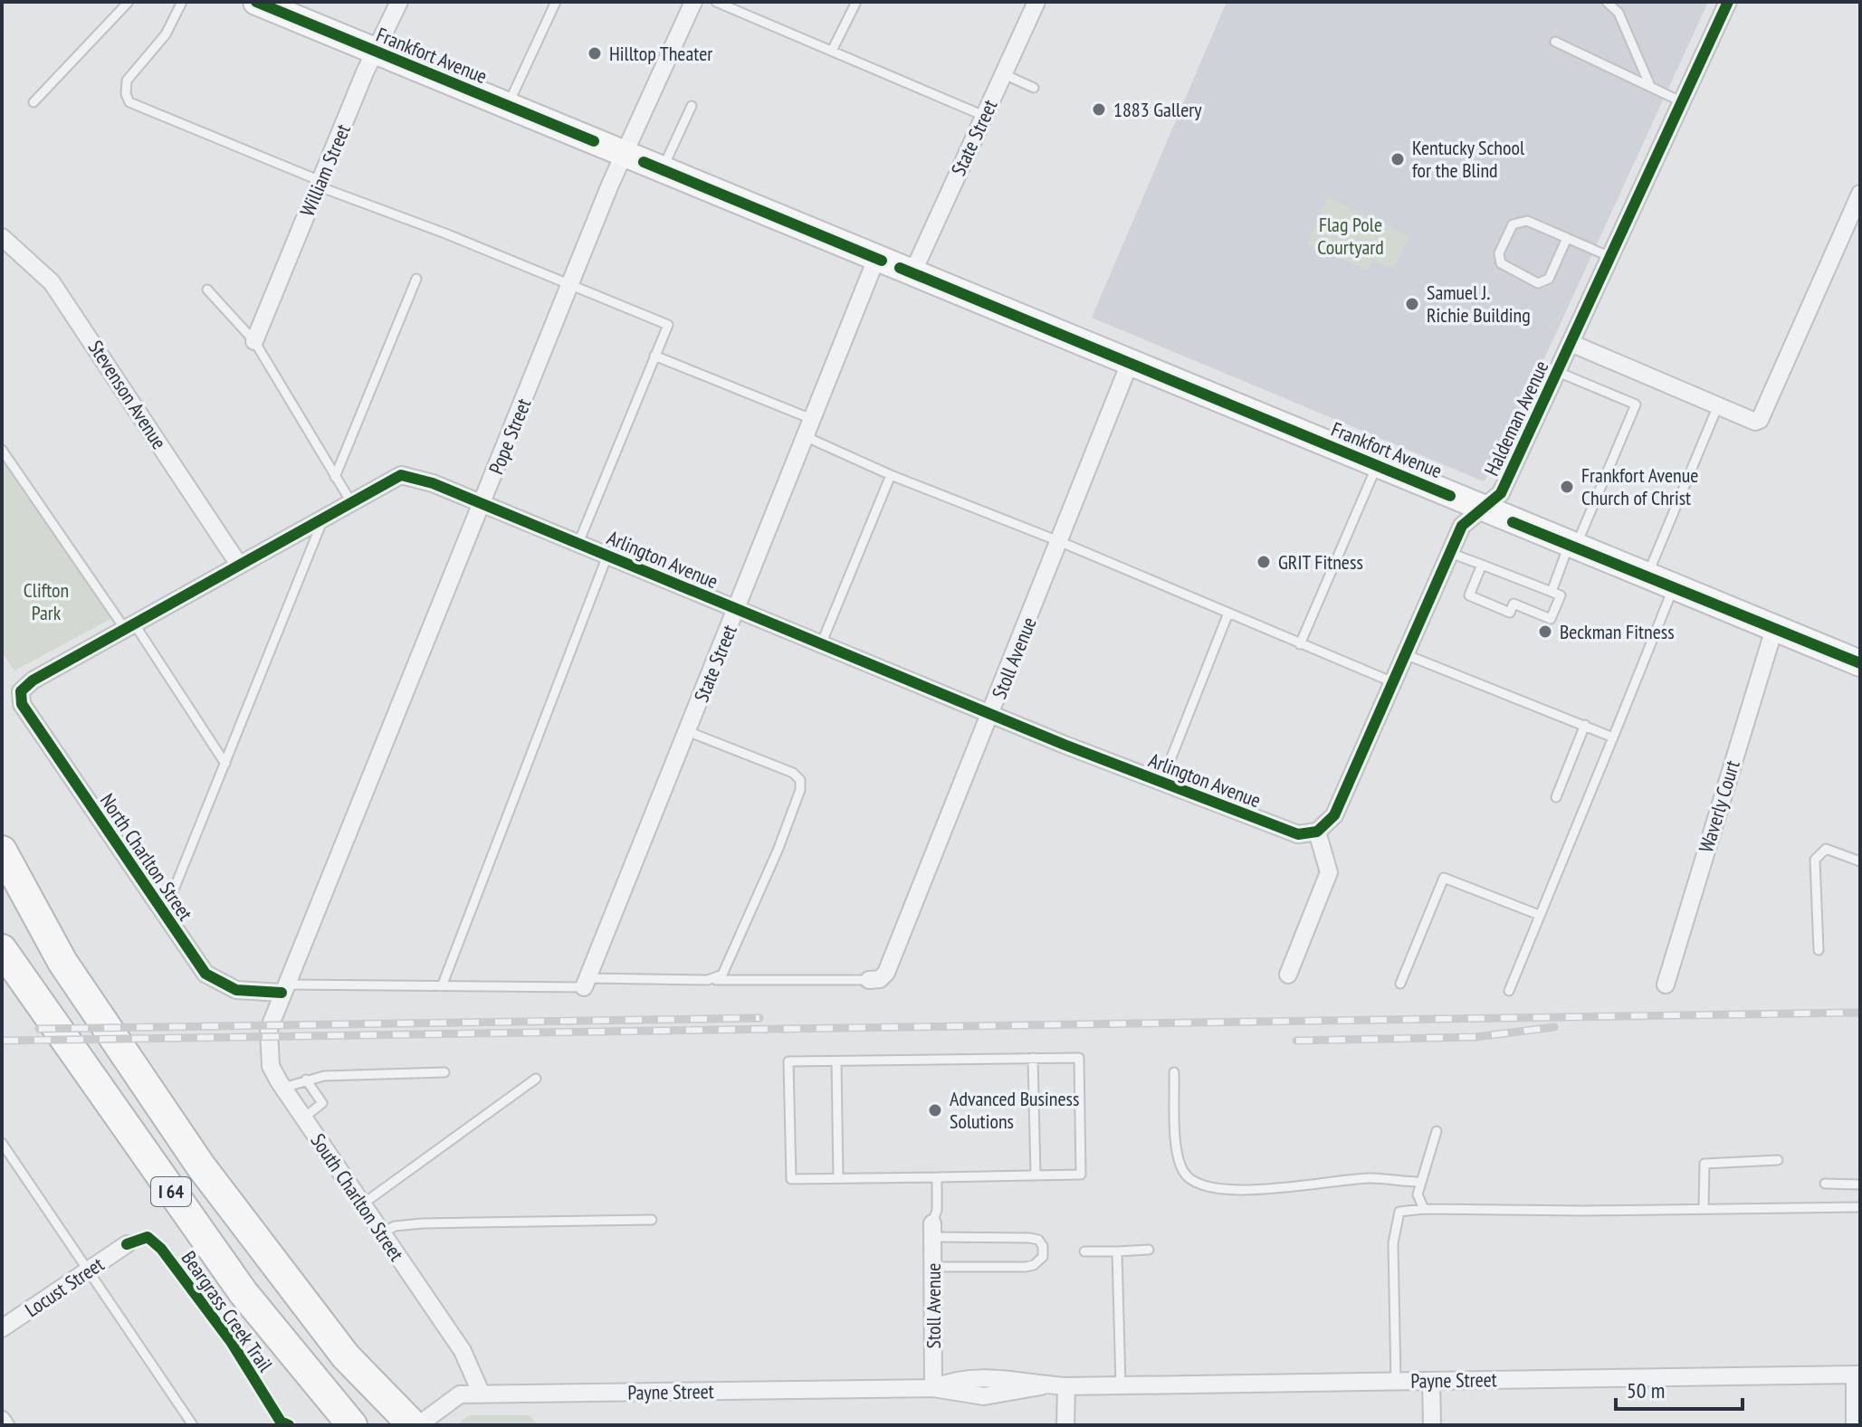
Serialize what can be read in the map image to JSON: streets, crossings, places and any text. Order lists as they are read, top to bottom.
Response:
{
  "streets": {
    "highway": ["I 64"],
    "main road": ["Frankfort Avenue"],
    "street": [
      "State Street",
      "William Street",
      "Stevenson Avenue",
      "Haldeman Avenue",
      "Pope Street",
      "Arlington Avenue",
      "Stoll Avenue",
      "Waverly Court",
      "North Charlton Street",
      "South Charlton Street",
      "Locust Street",
      "Payne Street"
    ],
    "cycle path": ["Beargrass Creek Trail"]
  },
  "crossings": [
    ["Frankfort Avenue", "State Street"],
    ["Frankfort Avenue", "William Street"],
    ["Frankfort Avenue", "Haldeman Avenue"],
    ["Frankfort Avenue", "Pope Street"],
    ["Frankfort Avenue", "Stoll Avenue"],
    ["Frankfort Avenue", "Waverly Court"],
    ["State Street", "Arlington Avenue"],
    ["Stevenson Avenue", "Arlington Avenue"],
    ["Haldeman Avenue", "Arlington Avenue"],
    ["Pope Street", "Arlington Avenue"],
    ["Pope Street", "North Charlton Street"],
    ["Pope Street", "South Charlton Street"],
    ["Arlington Avenue", "Stoll Avenue"],
    ["Arlington Avenue", "North Charlton Street"],
    ["Stoll Avenue", "Payne Street"],
    ["North Charlton Street", "South Charlton Street"],
    ["I 64", "Payne Street"],
    ["South Charlton Street", "Payne Street"]
  ],
  "parks": ["Flag Pole Courtyard", "Clifton Park"],
  "places": [
    "Hilltop Theater",
    "1883 Gallery",
    "Kentucky School for the Blind",
    "Samuel J. Richie Building",
    "Frankfort Avenue Church of Christ",
    "GRIT Fitness",
    "Beckman Fitness",
    "Advanced Business Solutions"
  ],
  "scale_bar": "50 m"
}
